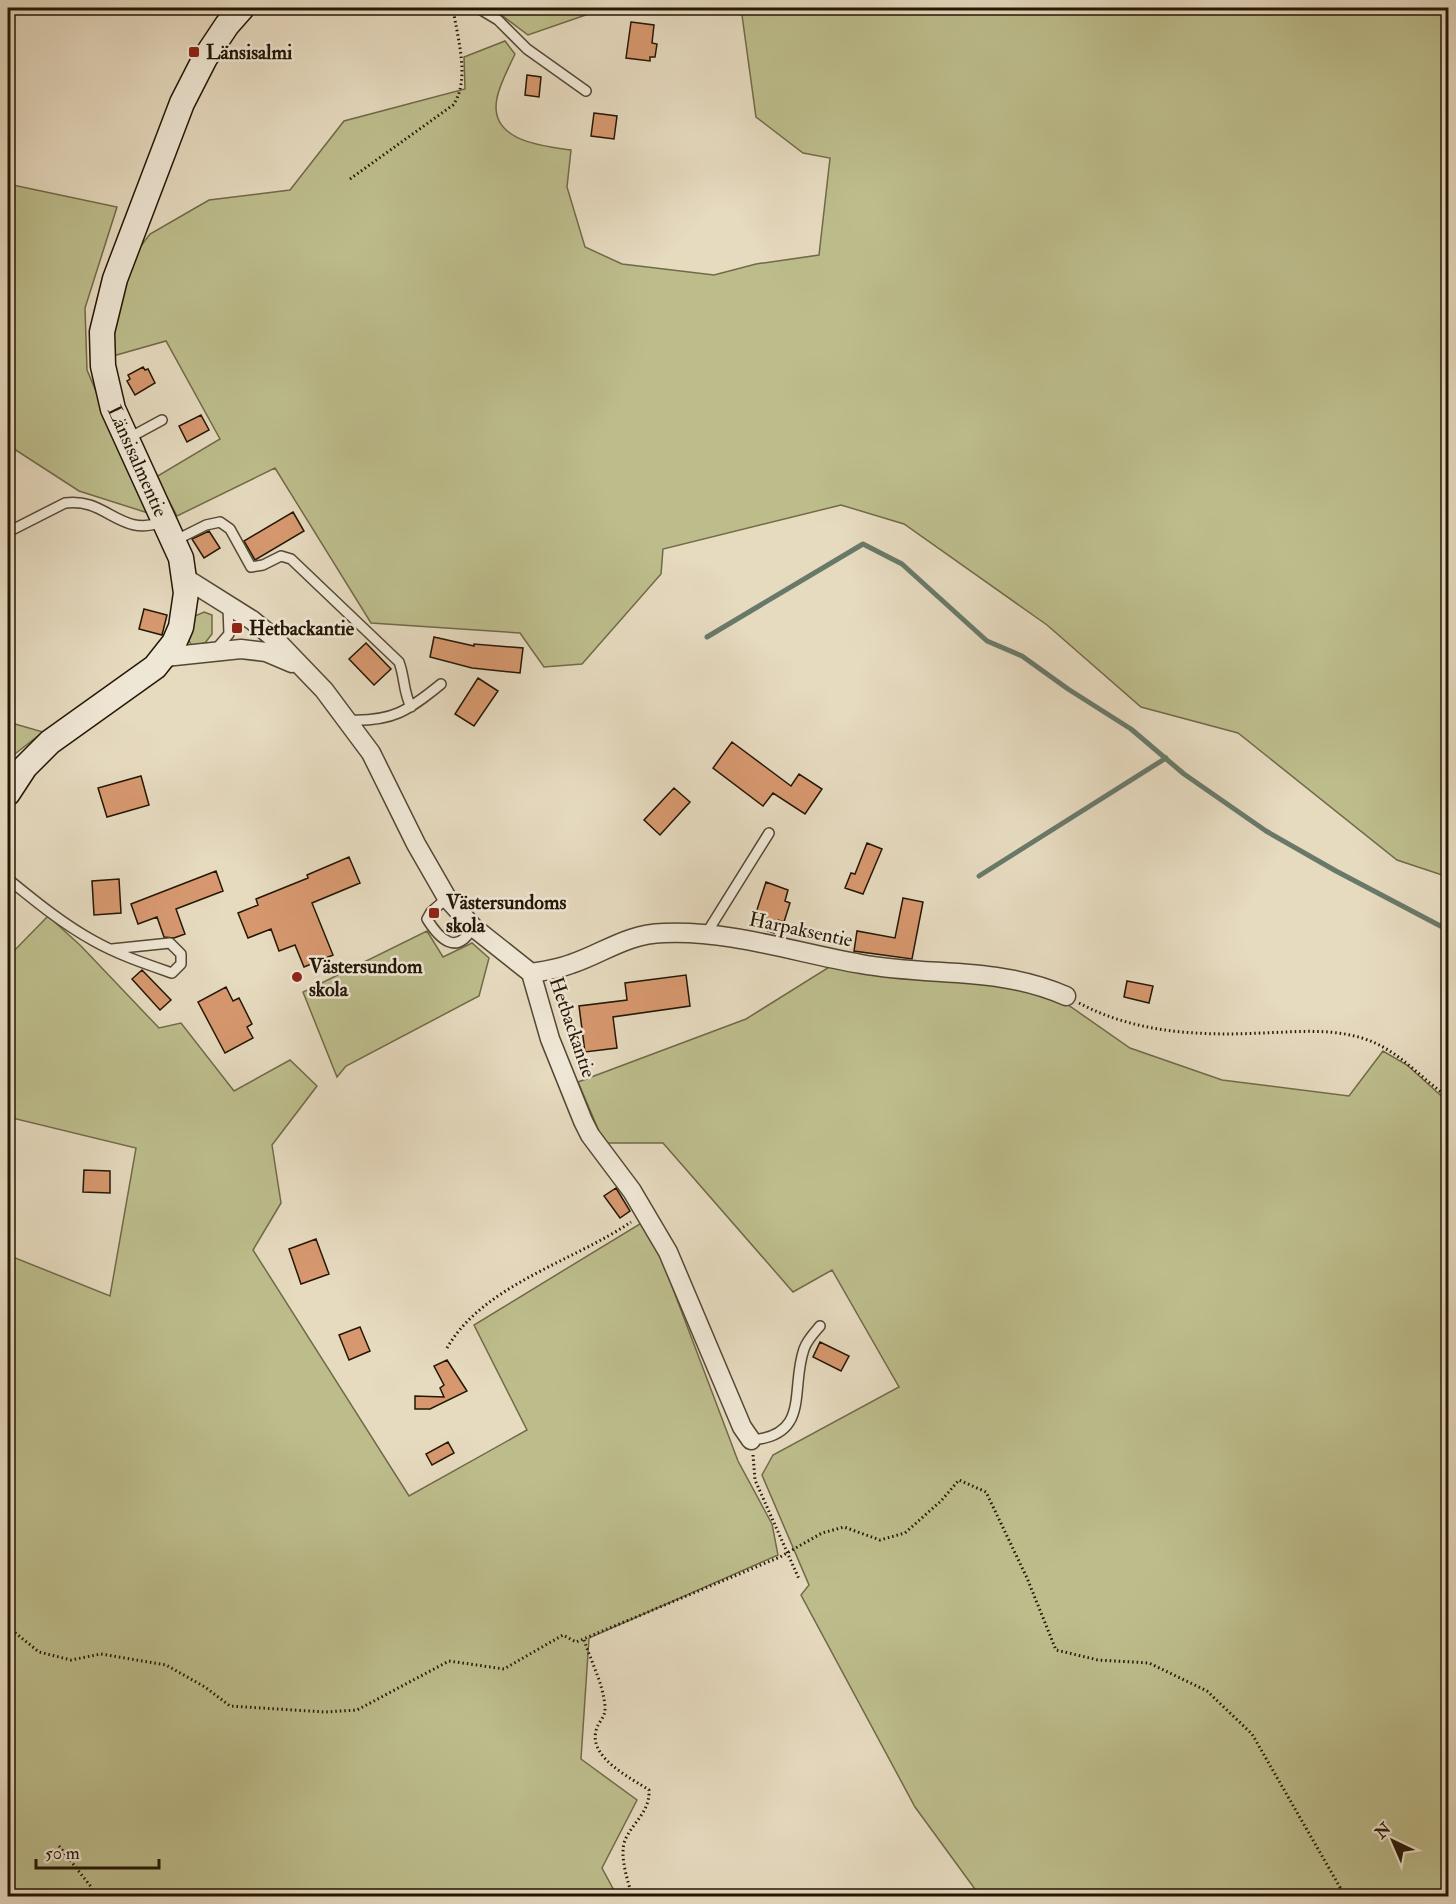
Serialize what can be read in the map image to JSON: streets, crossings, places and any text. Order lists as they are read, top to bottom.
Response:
{
  "streets": {
    "street": ["Länsisalmentie", "Harpaksentie", "Hetbackantie"]
  },
  "crossings": [
    ["Länsisalmentie", "Hetbackantie"],
    ["Harpaksentie", "Hetbackantie"]
  ],
  "places": {
    "transit": ["Länsisalmi", "Hetbackantie", "Västersundoms skola"],
    "other": ["Västersundom skola"]
  },
  "scale_bar": "50 m",
  "north": "top left"
}
